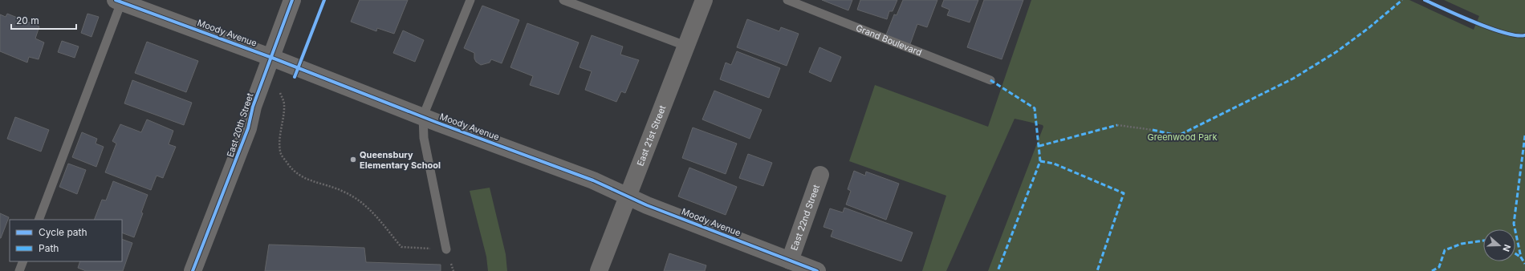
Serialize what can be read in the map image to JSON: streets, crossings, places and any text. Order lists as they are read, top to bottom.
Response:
{
  "streets": {
    "street": [
      "Moody Avenue",
      "East 20th Street",
      "East 21st Street",
      "East 22nd Street"
    ],
    "lane": ["Grand Boulevard"]
  },
  "crossings": [
    ["Moody Avenue", "East 20th Street"],
    ["Moody Avenue", "East 21st Street"],
    ["Moody Avenue", "East 22nd Street"]
  ],
  "parks": ["Greenwood Park"],
  "places": ["Queensbury Elementary School"],
  "legend": ["Cycle path", "Path"],
  "scale_bar": "20 m",
  "north": "right"
}
